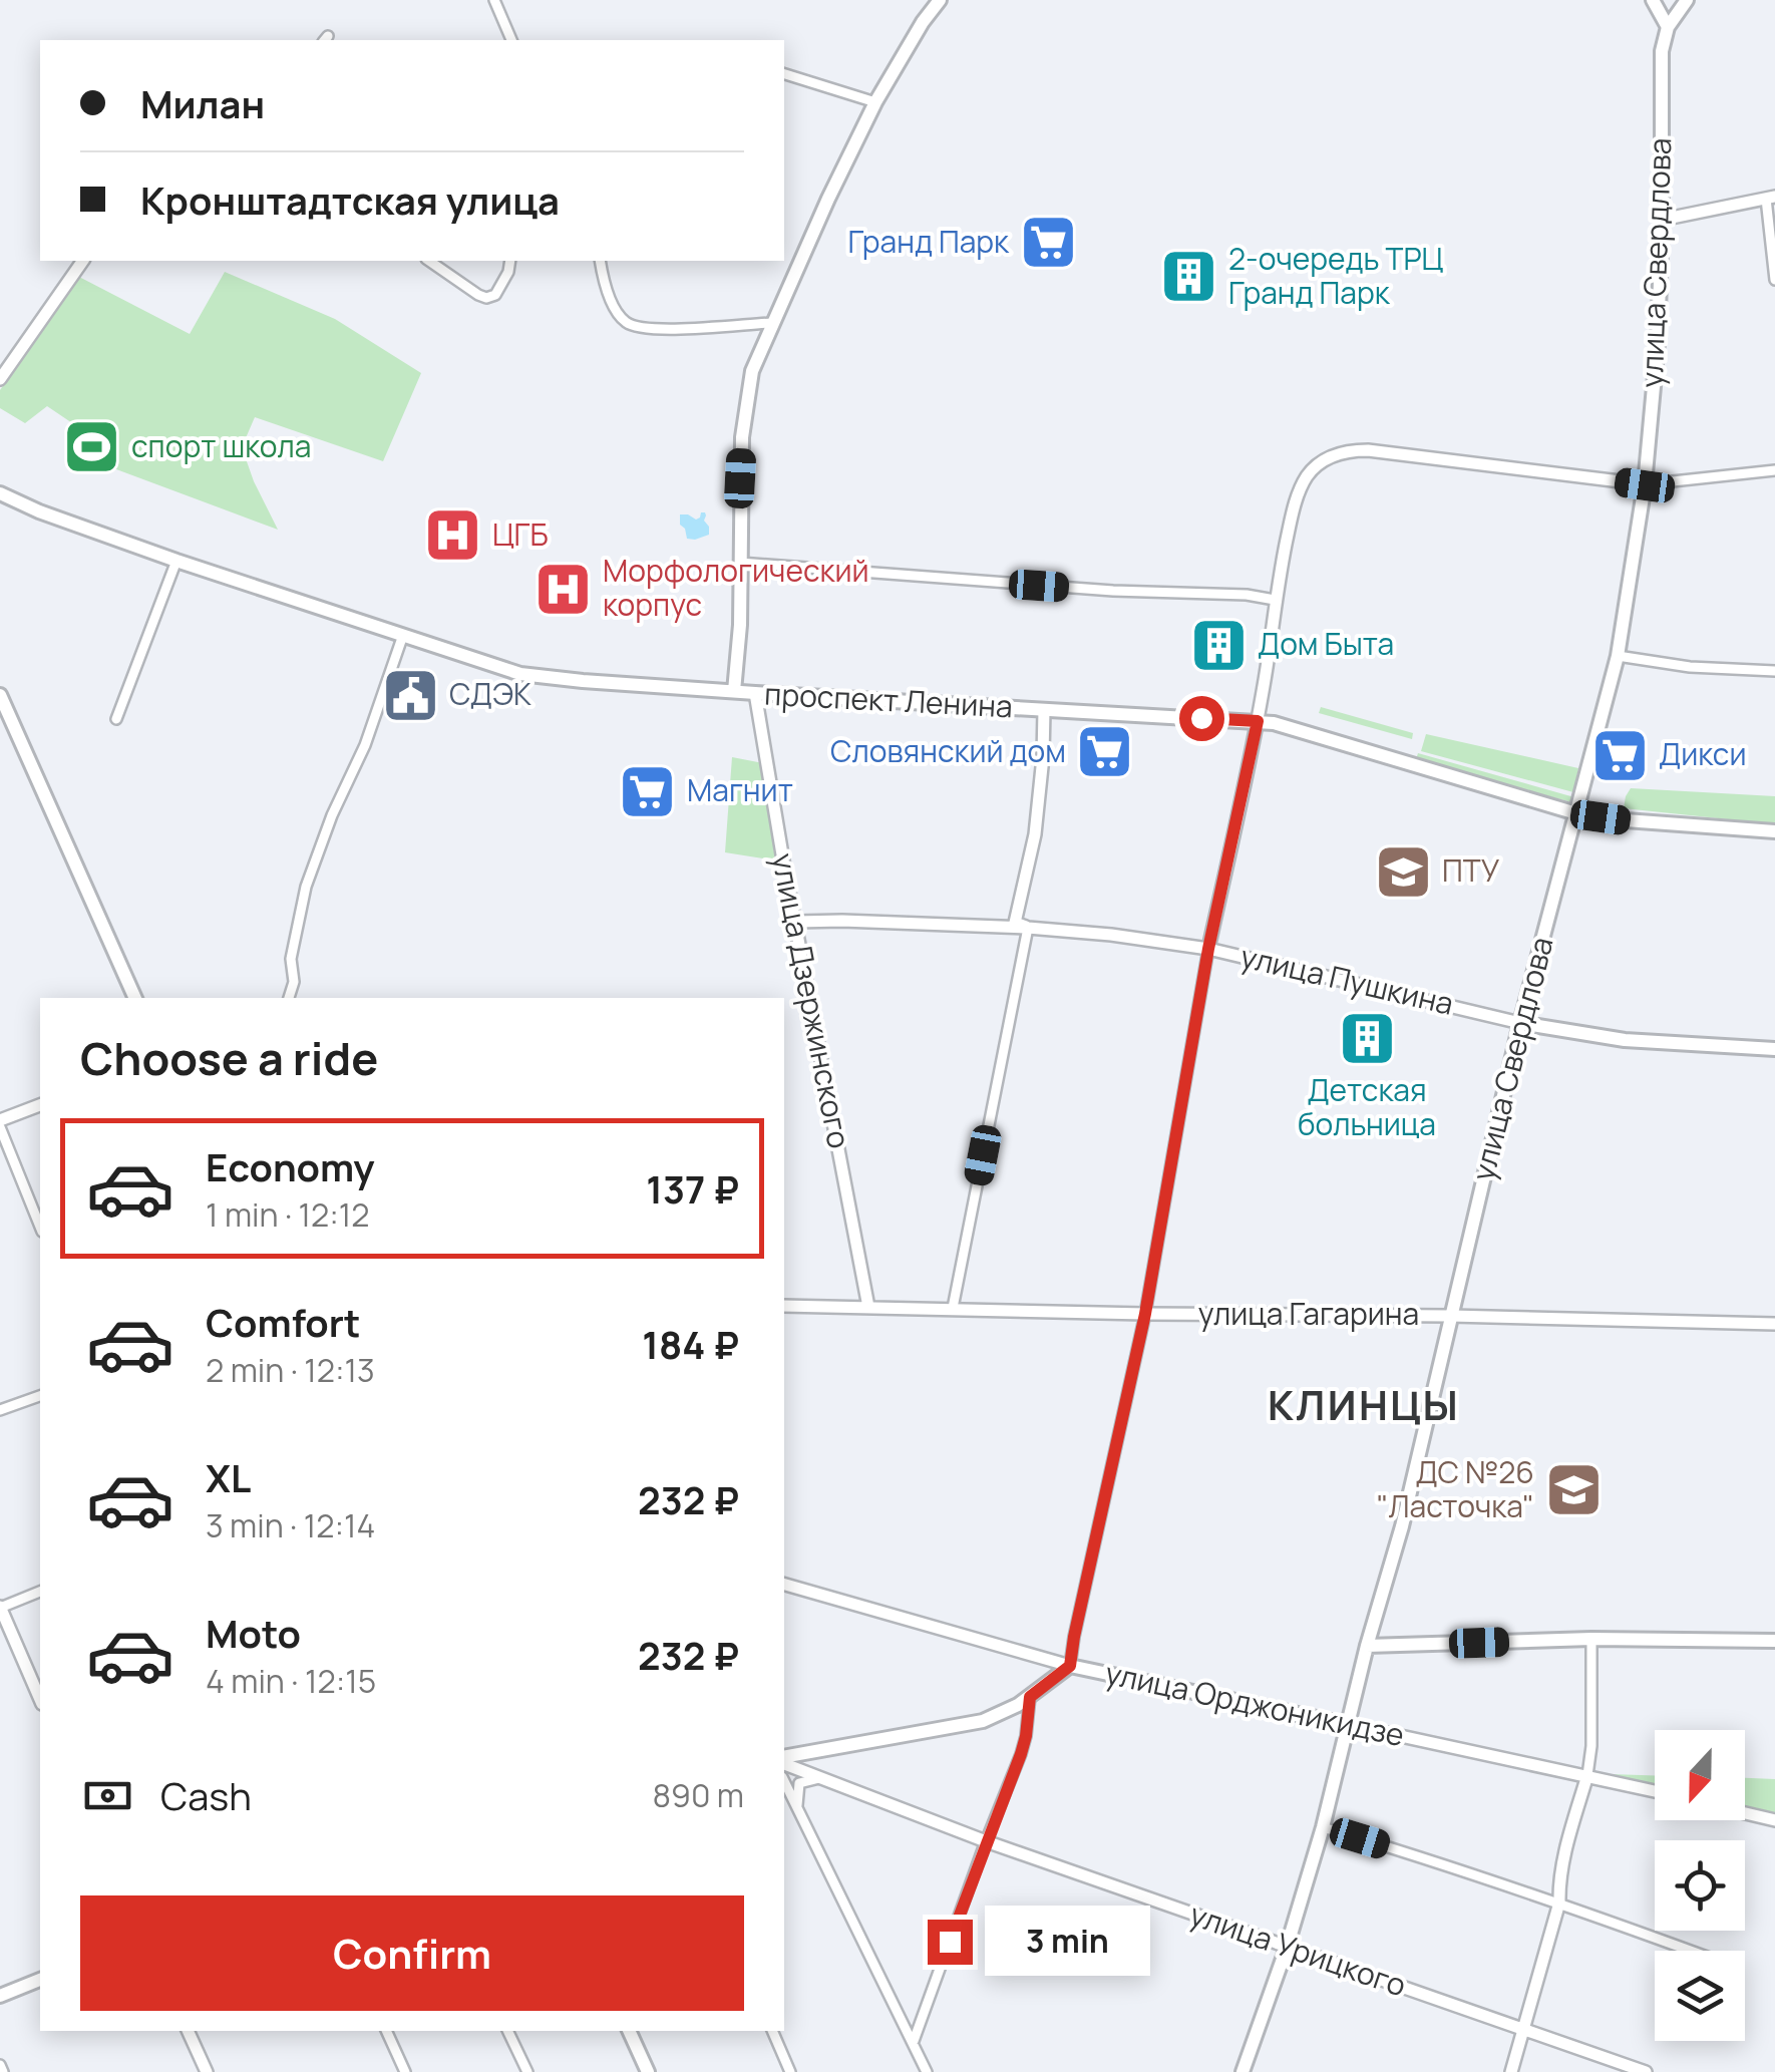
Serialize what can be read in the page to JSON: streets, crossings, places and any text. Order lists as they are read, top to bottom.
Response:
{
  "streets": {
    "main road": [
      "улица Свердлова",
      "проспект Ленина",
      "улица Пушкина",
      "улица Орджоникидзе"
    ],
    "street": ["улица Дзержинского", "улица Гагарина", "улица Урицкого"]
  },
  "crossings": [
    ["улица Свердлова", "проспект Ленина"],
    ["улица Свердлова", "улица Пушкина"],
    ["улица Свердлова", "улица Гагарина"],
    ["улица Свердлова", "улица Орджоникидзе"],
    ["улица Свердлова", "улица Урицкого"],
    ["проспект Ленина", "улица Дзержинского"],
    ["улица Пушкина", "улица Дзержинского"],
    ["улица Дзержинского", "улица Гагарина"]
  ],
  "districts": ["КЛИНЦЫ"],
  "places": {
    "supermarket": [
      "Гранд Парк",
      "Словянский дом",
      "Дикси",
      "Магнит"
    ],
    "building": ["2-очередь ТРЦ Гранд Парк", "Дом Быта", "Детская больница"],
    "sports": ["спорт школа"],
    "hospital": ["ЦГБ", "Морфологический корпус"],
    "public building": ["СДЭК"],
    "school or university": ["ПТУ", "ДС №26 \"Ласточка\""]
  },
  "north": "bottom",
  "page": {
    "banner": ["Милан", "Кронштадтская улица"],
    "heading": "Choose a ride",
    "list": [
      {
        "name": "Economy",
        "note": "1 min · 12:12",
        "value": "137 ₽"
      },
      {
        "name": "Comfort",
        "note": "2 min · 12:13",
        "value": "184 ₽"
      },
      {
        "name": "XL",
        "note": "3 min · 12:14",
        "value": "232 ₽"
      },
      {
        "name": "Moto",
        "note": "4 min · 12:15",
        "value": "232 ₽"
      }
    ],
    "pay": ["Cash", "890 m"],
    "buttons": "Confirm",
    "bubble": "3 min"
  }
}
